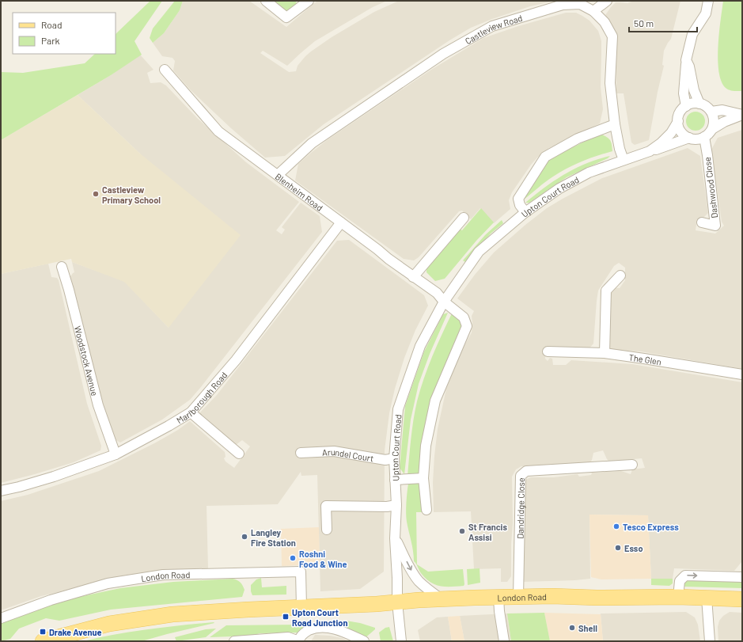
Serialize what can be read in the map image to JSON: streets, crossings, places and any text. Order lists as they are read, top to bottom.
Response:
{
  "streets": {
    "main road": ["London Road"],
    "street": [
      "Castleview Road",
      "Dashwood Close",
      "Blenheim Road",
      "Upton Court Road",
      "The Glen",
      "Woodstock Avenue",
      "Marlborough Road",
      "Arundel Court",
      "Dandridge Close"
    ]
  },
  "crossings": [
    ["Castleview Road", "Blenheim Road"],
    ["Castleview Road", "Upton Court Road"],
    ["Dashwood Close", "Upton Court Road"],
    ["Blenheim Road", "Upton Court Road"],
    ["Blenheim Road", "Marlborough Road"],
    ["Upton Court Road", "Arundel Court"],
    ["Upton Court Road", "London Road"],
    ["Woodstock Avenue", "Marlborough Road"],
    ["Dandridge Close", "London Road"]
  ],
  "places": {
    "other": [
      "Castleview Primary School",
      "Tesco Express",
      "St Francis Assisi",
      "Langley Fire Station",
      "Esso",
      "Roshni Food & Wine",
      "Shell"
    ],
    "transit": ["Upton Court Road Junction", "Drake Avenue"]
  },
  "legend": ["Road", "Park"],
  "scale_bar": "50 m"
}
